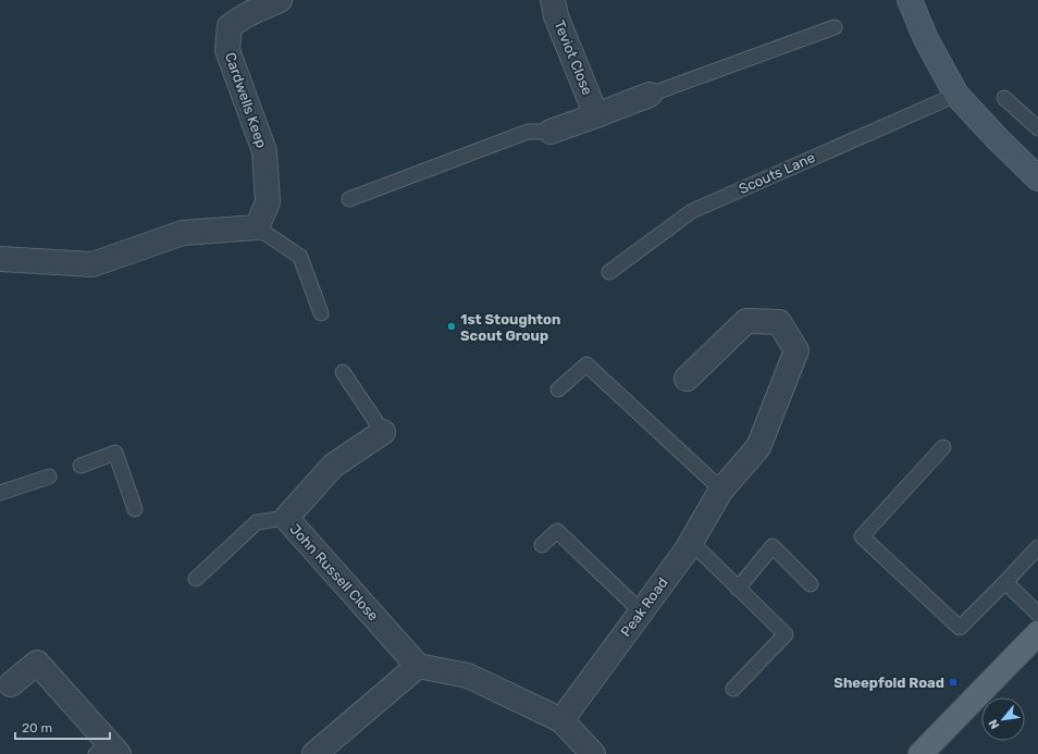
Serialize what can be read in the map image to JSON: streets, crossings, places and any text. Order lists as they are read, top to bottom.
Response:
{
  "streets": {
    "street": [
      "Teviot Close",
      "Cardwells Keep",
      "John Russell Close",
      "Peak Road"
    ],
    "lane": ["Scouts Lane"]
  },
  "places": {
    "other": ["1st Stoughton Scout Group"],
    "transit": ["Sheepfold Road"]
  },
  "scale_bar": "20 m",
  "north": "bottom left"
}
